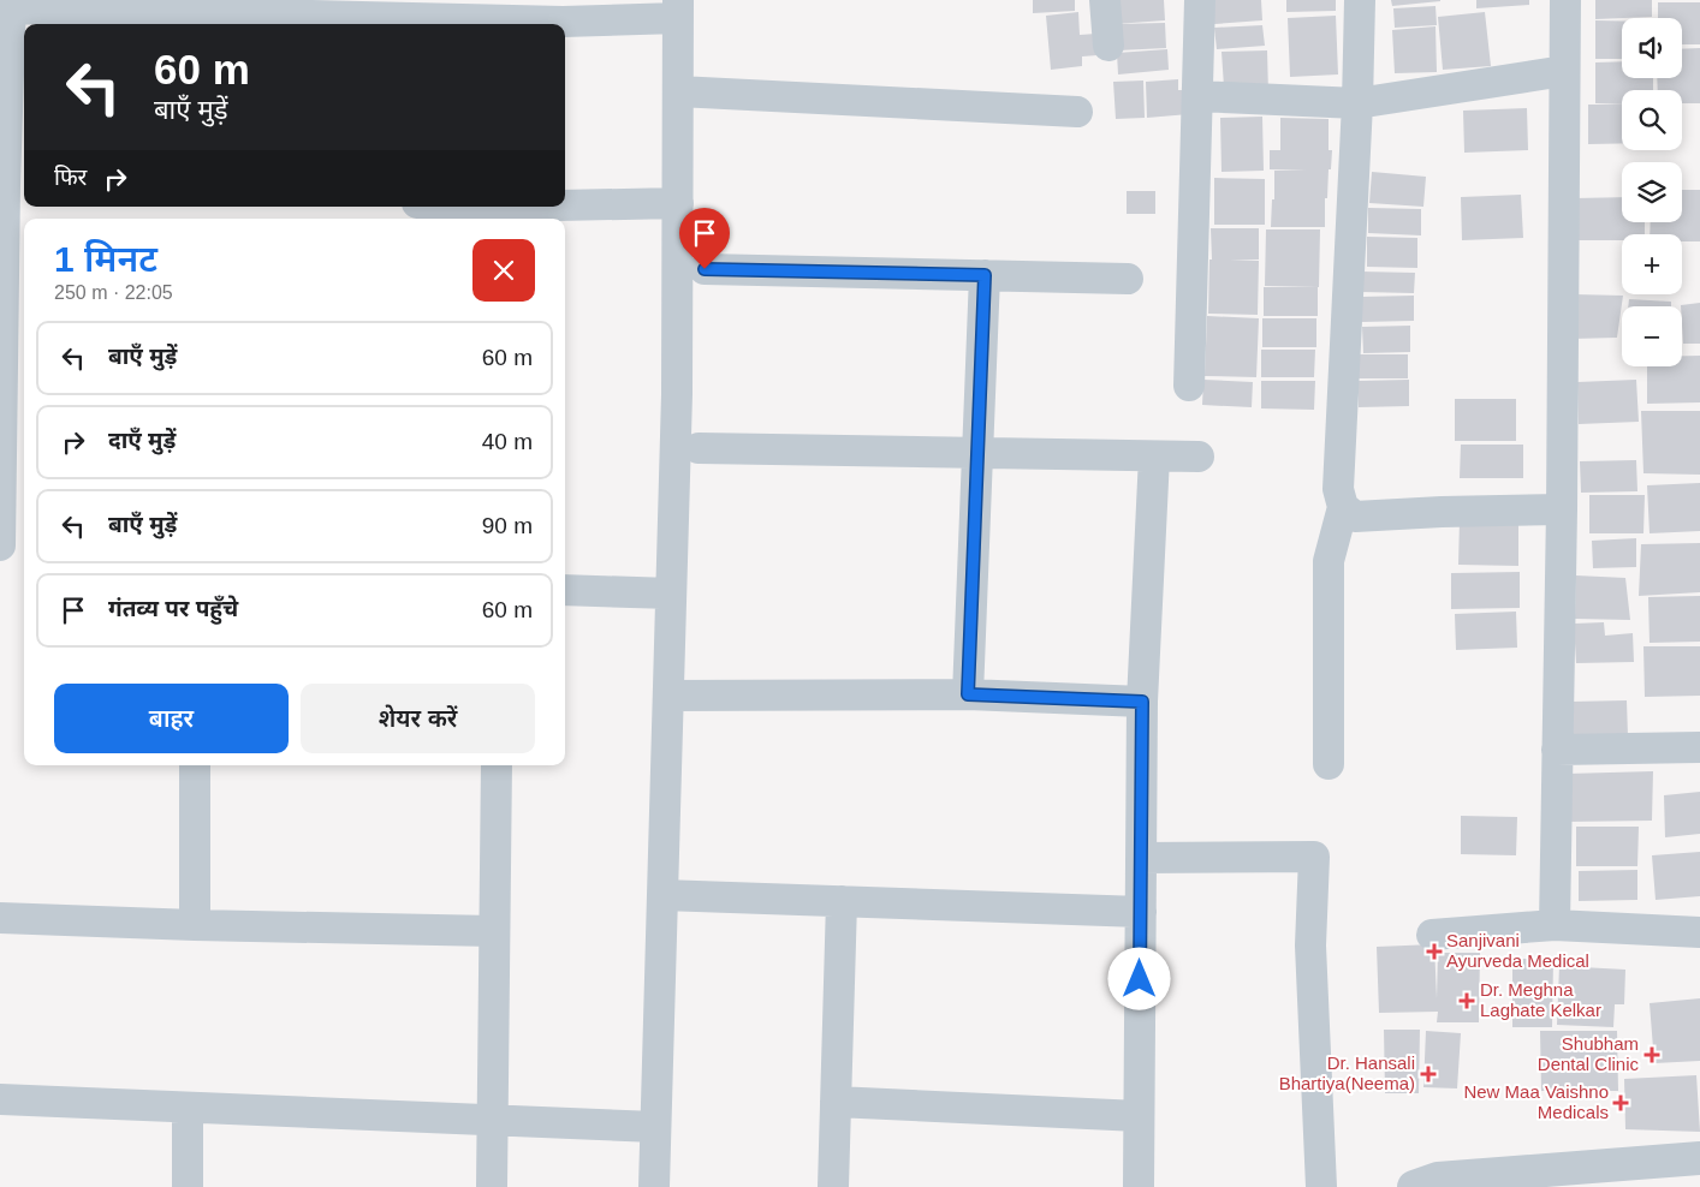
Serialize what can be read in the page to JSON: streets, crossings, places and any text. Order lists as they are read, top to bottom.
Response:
{
  "places": {
    "health": [
      "Sanjivani Ayurveda Medical",
      "Dr. Meghna Laghate Kelkar",
      "Shubham Dental Clinic",
      "Dr. Hansali Bhartiya(Neema)",
      "New Maa Vaishno Medicals"
    ]
  },
  "page": {
    "map_buttons": ["+", "−"],
    "turn": ["60 m", "बाएँ मुड़ें"],
    "then": "फिर",
    "heading": ["1 मिनट", "250 m · 22:05"],
    "list": [
      {
        "name": "बाएँ मुड़ें",
        "value": "60 m"
      },
      {
        "name": "दाएँ मुड़ें",
        "value": "40 m"
      },
      {
        "name": "बाएँ मुड़ें",
        "value": "90 m"
      },
      {
        "name": "गंतव्य पर पहुँचे",
        "value": "60 m"
      }
    ],
    "buttons": ["बाहर", "शेयर करें"]
  }
}
